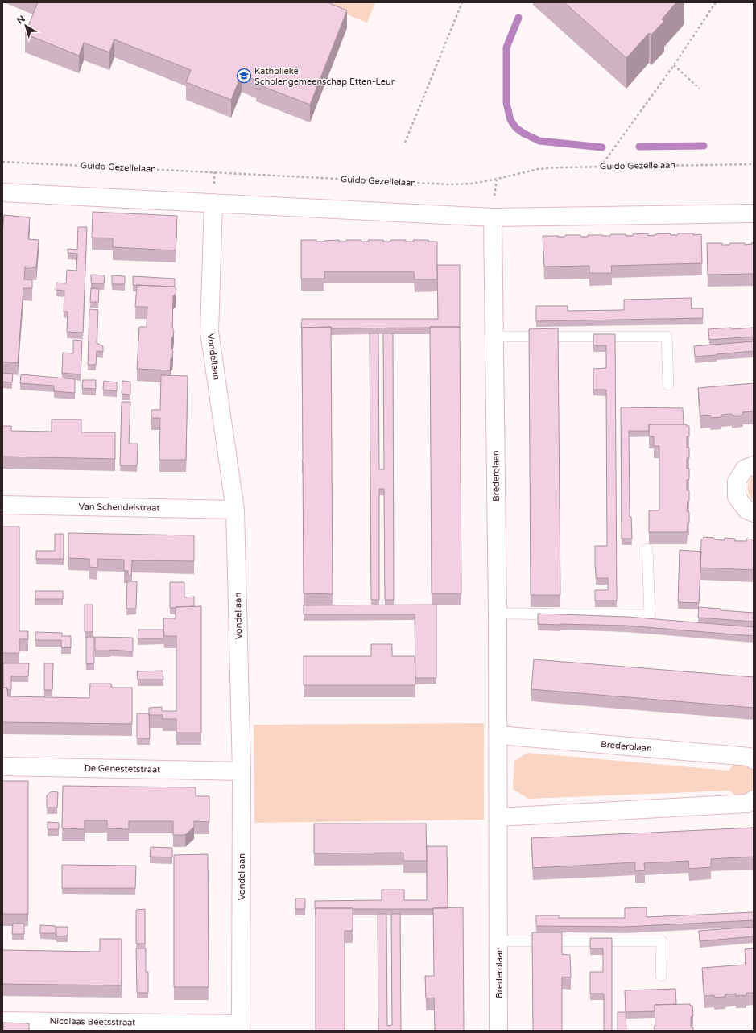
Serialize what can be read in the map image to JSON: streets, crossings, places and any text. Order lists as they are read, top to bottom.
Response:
{
  "streets": {
    "street": [
      "Vondellaan",
      "Brederolaan",
      "Van Schendelstraat",
      "De Genestetstraat",
      "Nicolaas Beetsstraat"
    ],
    "path": ["Guido Gezellelaan"]
  },
  "crossings": [
    ["Vondellaan", "Van Schendelstraat"],
    ["Vondellaan", "De Genestetstraat"],
    ["Vondellaan", "Nicolaas Beetsstraat"]
  ],
  "places": {
    "school or university": ["Katholieke Scholengemeenschap Etten-Leur"]
  },
  "north": "top left"
}
